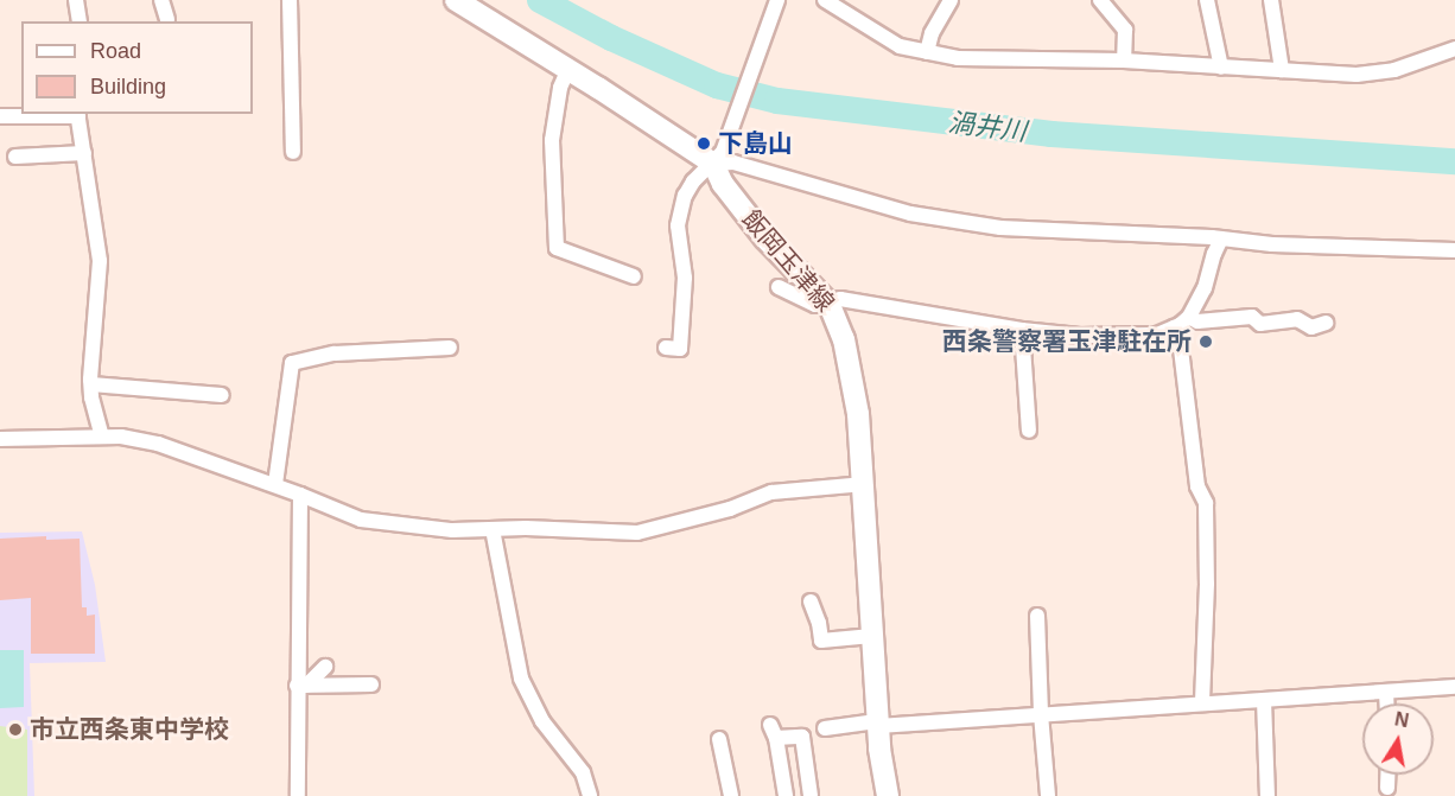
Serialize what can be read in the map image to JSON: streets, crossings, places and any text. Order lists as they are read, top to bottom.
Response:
{
  "streets": {
    "main road": ["飯岡玉津線"]
  },
  "water": ["渦井川"],
  "places": ["下島山", "西条警察署玉津駐在所", "市立西条東中学校"],
  "legend": ["Road", "Building"],
  "north": "top"
}
